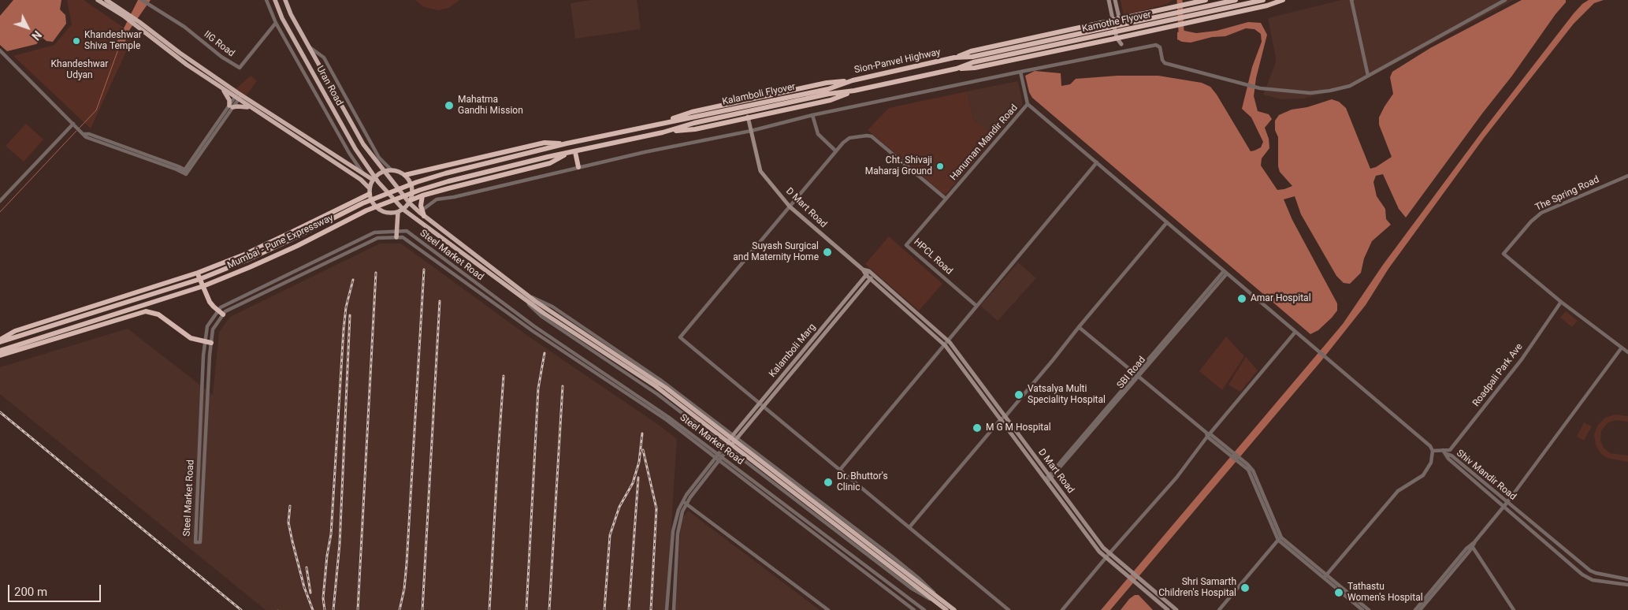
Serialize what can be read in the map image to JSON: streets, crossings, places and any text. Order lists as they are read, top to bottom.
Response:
{
  "streets": {
    "highway": [
      "Kamothe Flyover",
      "Sion-Panvel Highway",
      "Uran Road",
      "Kalamboli Flyover",
      "Mumbai - Pune Expressway"
    ],
    "main road": ["D Mart Road", "Kalamboli Marg"],
    "street": [
      "IIG Road",
      "Hanuman Mandir Road",
      "The Spring Road",
      "Steel Market Road",
      "HPCL Road",
      "SBI Road",
      "Roadpali Park Ave",
      "Shiv Mandir Road"
    ]
  },
  "crossings": [
    ["Kamothe Flyover", "Sion-Panvel Highway"],
    ["Sion-Panvel Highway", "Kalamboli Flyover"],
    ["Hanuman Mandir Road", "HPCL Road"],
    ["The Spring Road", "Roadpali Park Ave"],
    ["D Mart Road", "Kalamboli Marg"],
    ["D Mart Road", "SBI Road"]
  ],
  "parks": ["Khandeshwar Udyan"],
  "places": [
    "Khandeshwar Shiva Temple",
    "Mahatma Gandhi Mission",
    "Cht. Shivaji Maharaj Ground",
    "Suyash Surgical and Maternity Home",
    "Amar Hospital",
    "Vatsalya Multi Speciality Hospital",
    "M G M Hospital",
    "Dr. Bhuttor's Clinic",
    "Shri Samarth Children's Hospital",
    "Tathastu Women's Hospital"
  ],
  "scale_bar": "200 m",
  "north": "bottom right"
}
